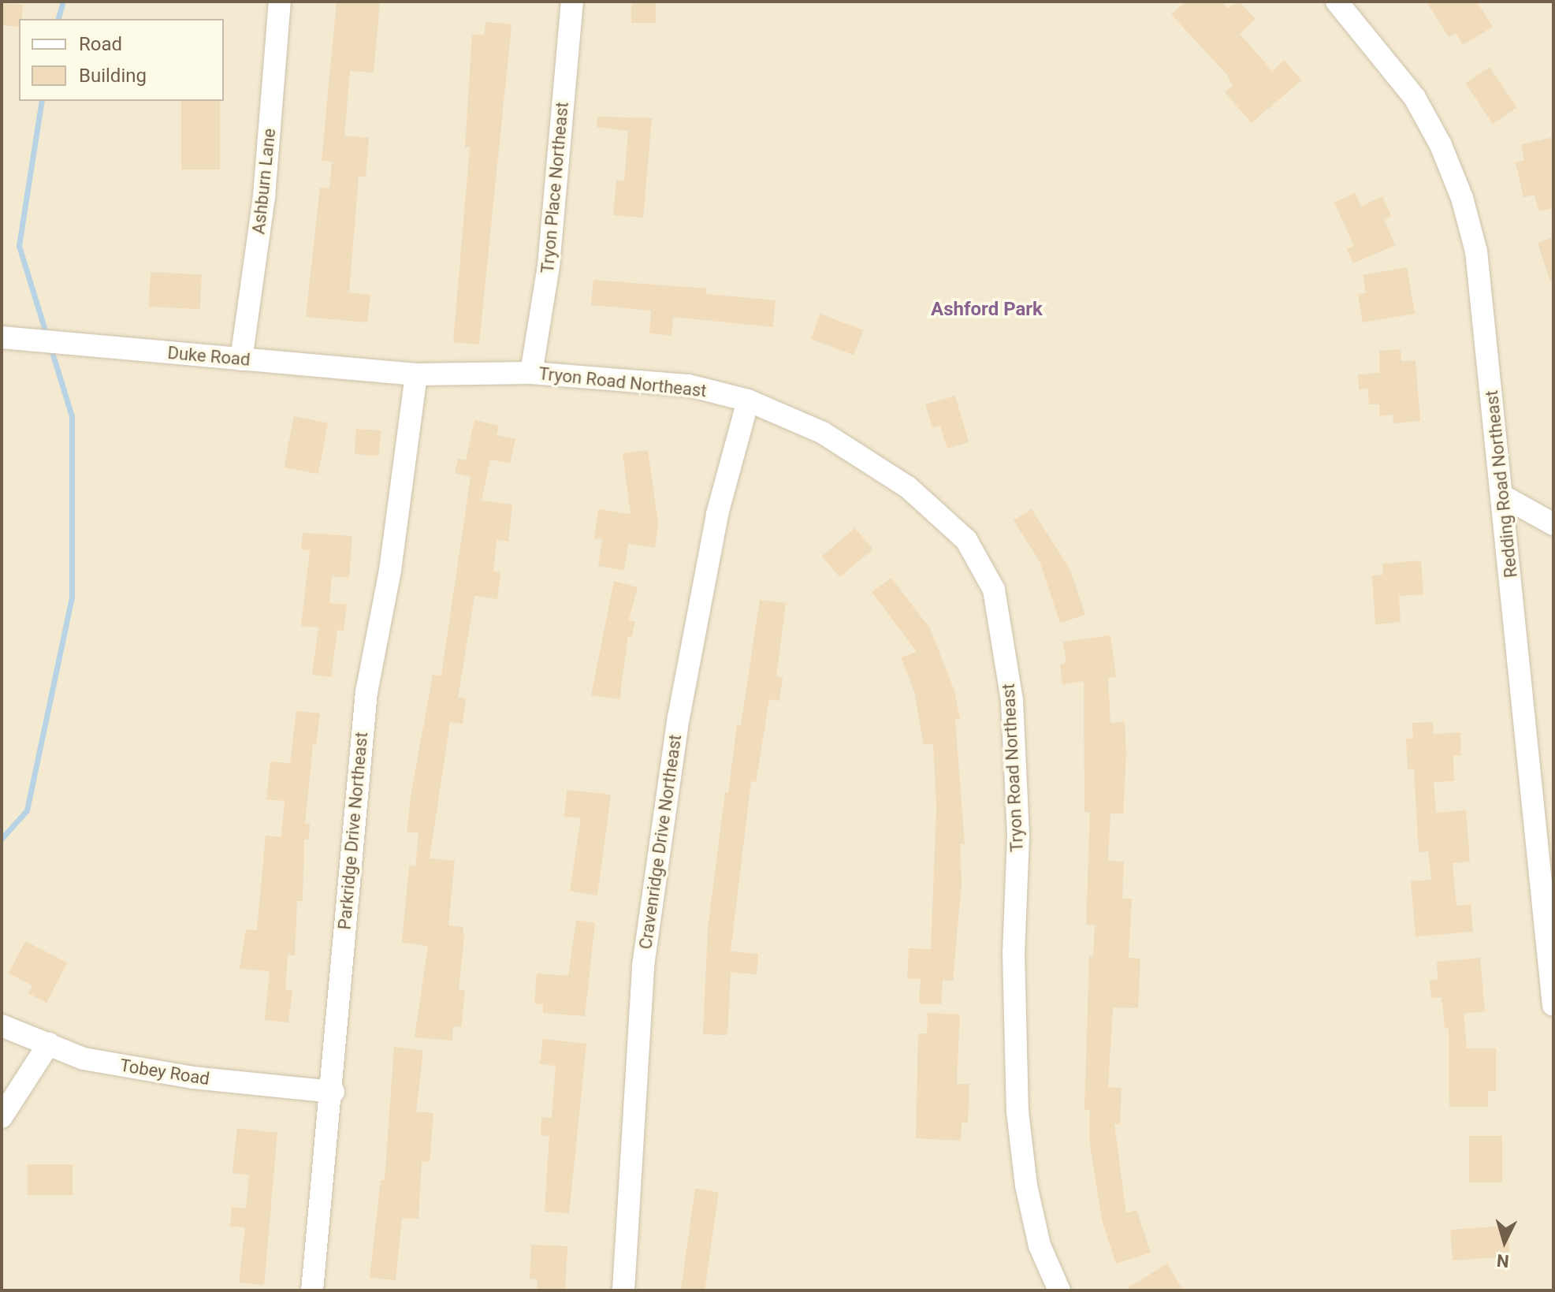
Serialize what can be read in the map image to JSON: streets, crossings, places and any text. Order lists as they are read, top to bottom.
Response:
{
  "streets": {
    "street": [
      "Ashburn Lane",
      "Tryon Place Northeast",
      "Duke Road",
      "Tryon Road Northeast",
      "Redding Road Northeast",
      "Parkridge Drive Northeast",
      "Cravenridge Drive Northeast",
      "Tobey Road"
    ]
  },
  "crossings": [
    ["Ashburn Lane", "Duke Road"],
    ["Tryon Place Northeast", "Tryon Road Northeast"],
    ["Duke Road", "Tryon Road Northeast"],
    ["Duke Road", "Parkridge Drive Northeast"],
    ["Tryon Road Northeast", "Parkridge Drive Northeast"],
    ["Tryon Road Northeast", "Cravenridge Drive Northeast"],
    ["Parkridge Drive Northeast", "Tobey Road"]
  ],
  "districts": ["Ashford Park"],
  "legend": ["Road", "Building"],
  "north": "bottom"
}
